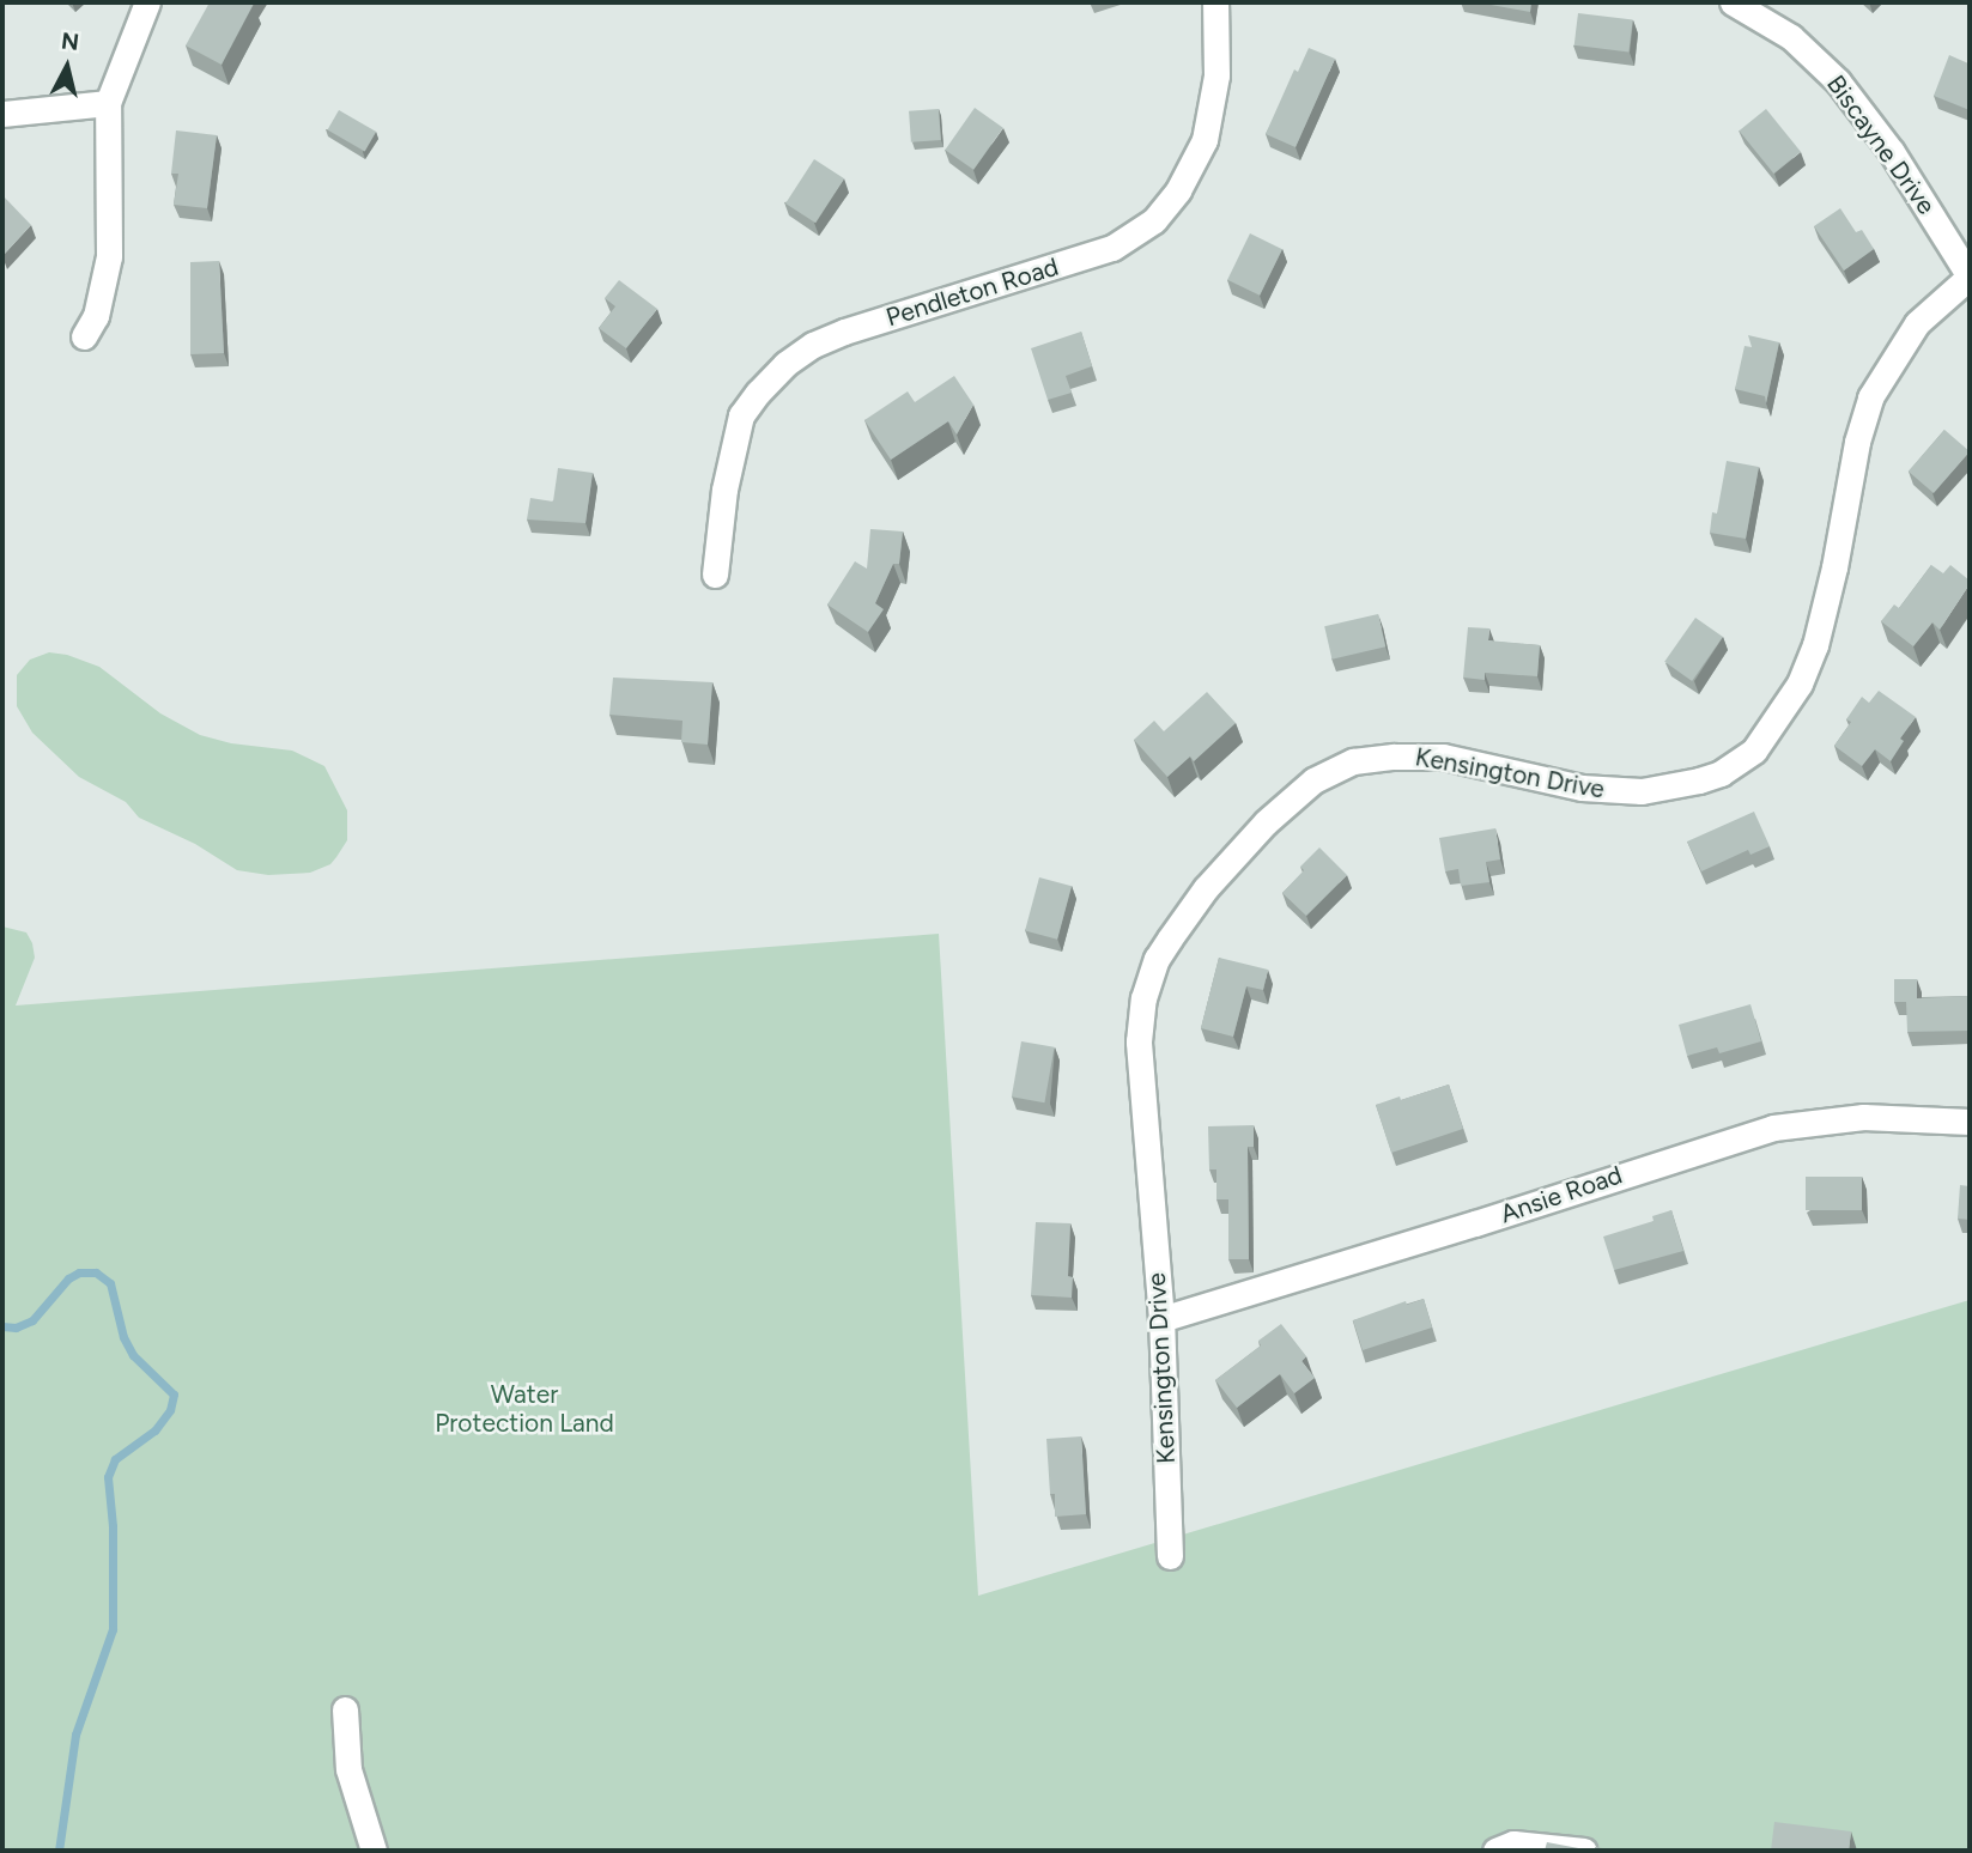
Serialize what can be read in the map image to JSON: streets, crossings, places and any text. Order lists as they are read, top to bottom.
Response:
{
  "streets": {
    "street": [
      "Biscayne Drive",
      "Pendleton Road",
      "Kensington Drive",
      "Ansie Road"
    ]
  },
  "crossings": [
    ["Biscayne Drive", "Kensington Drive"],
    ["Kensington Drive", "Ansie Road"]
  ],
  "parks": ["Water Protection Land"],
  "north": "top"
}
